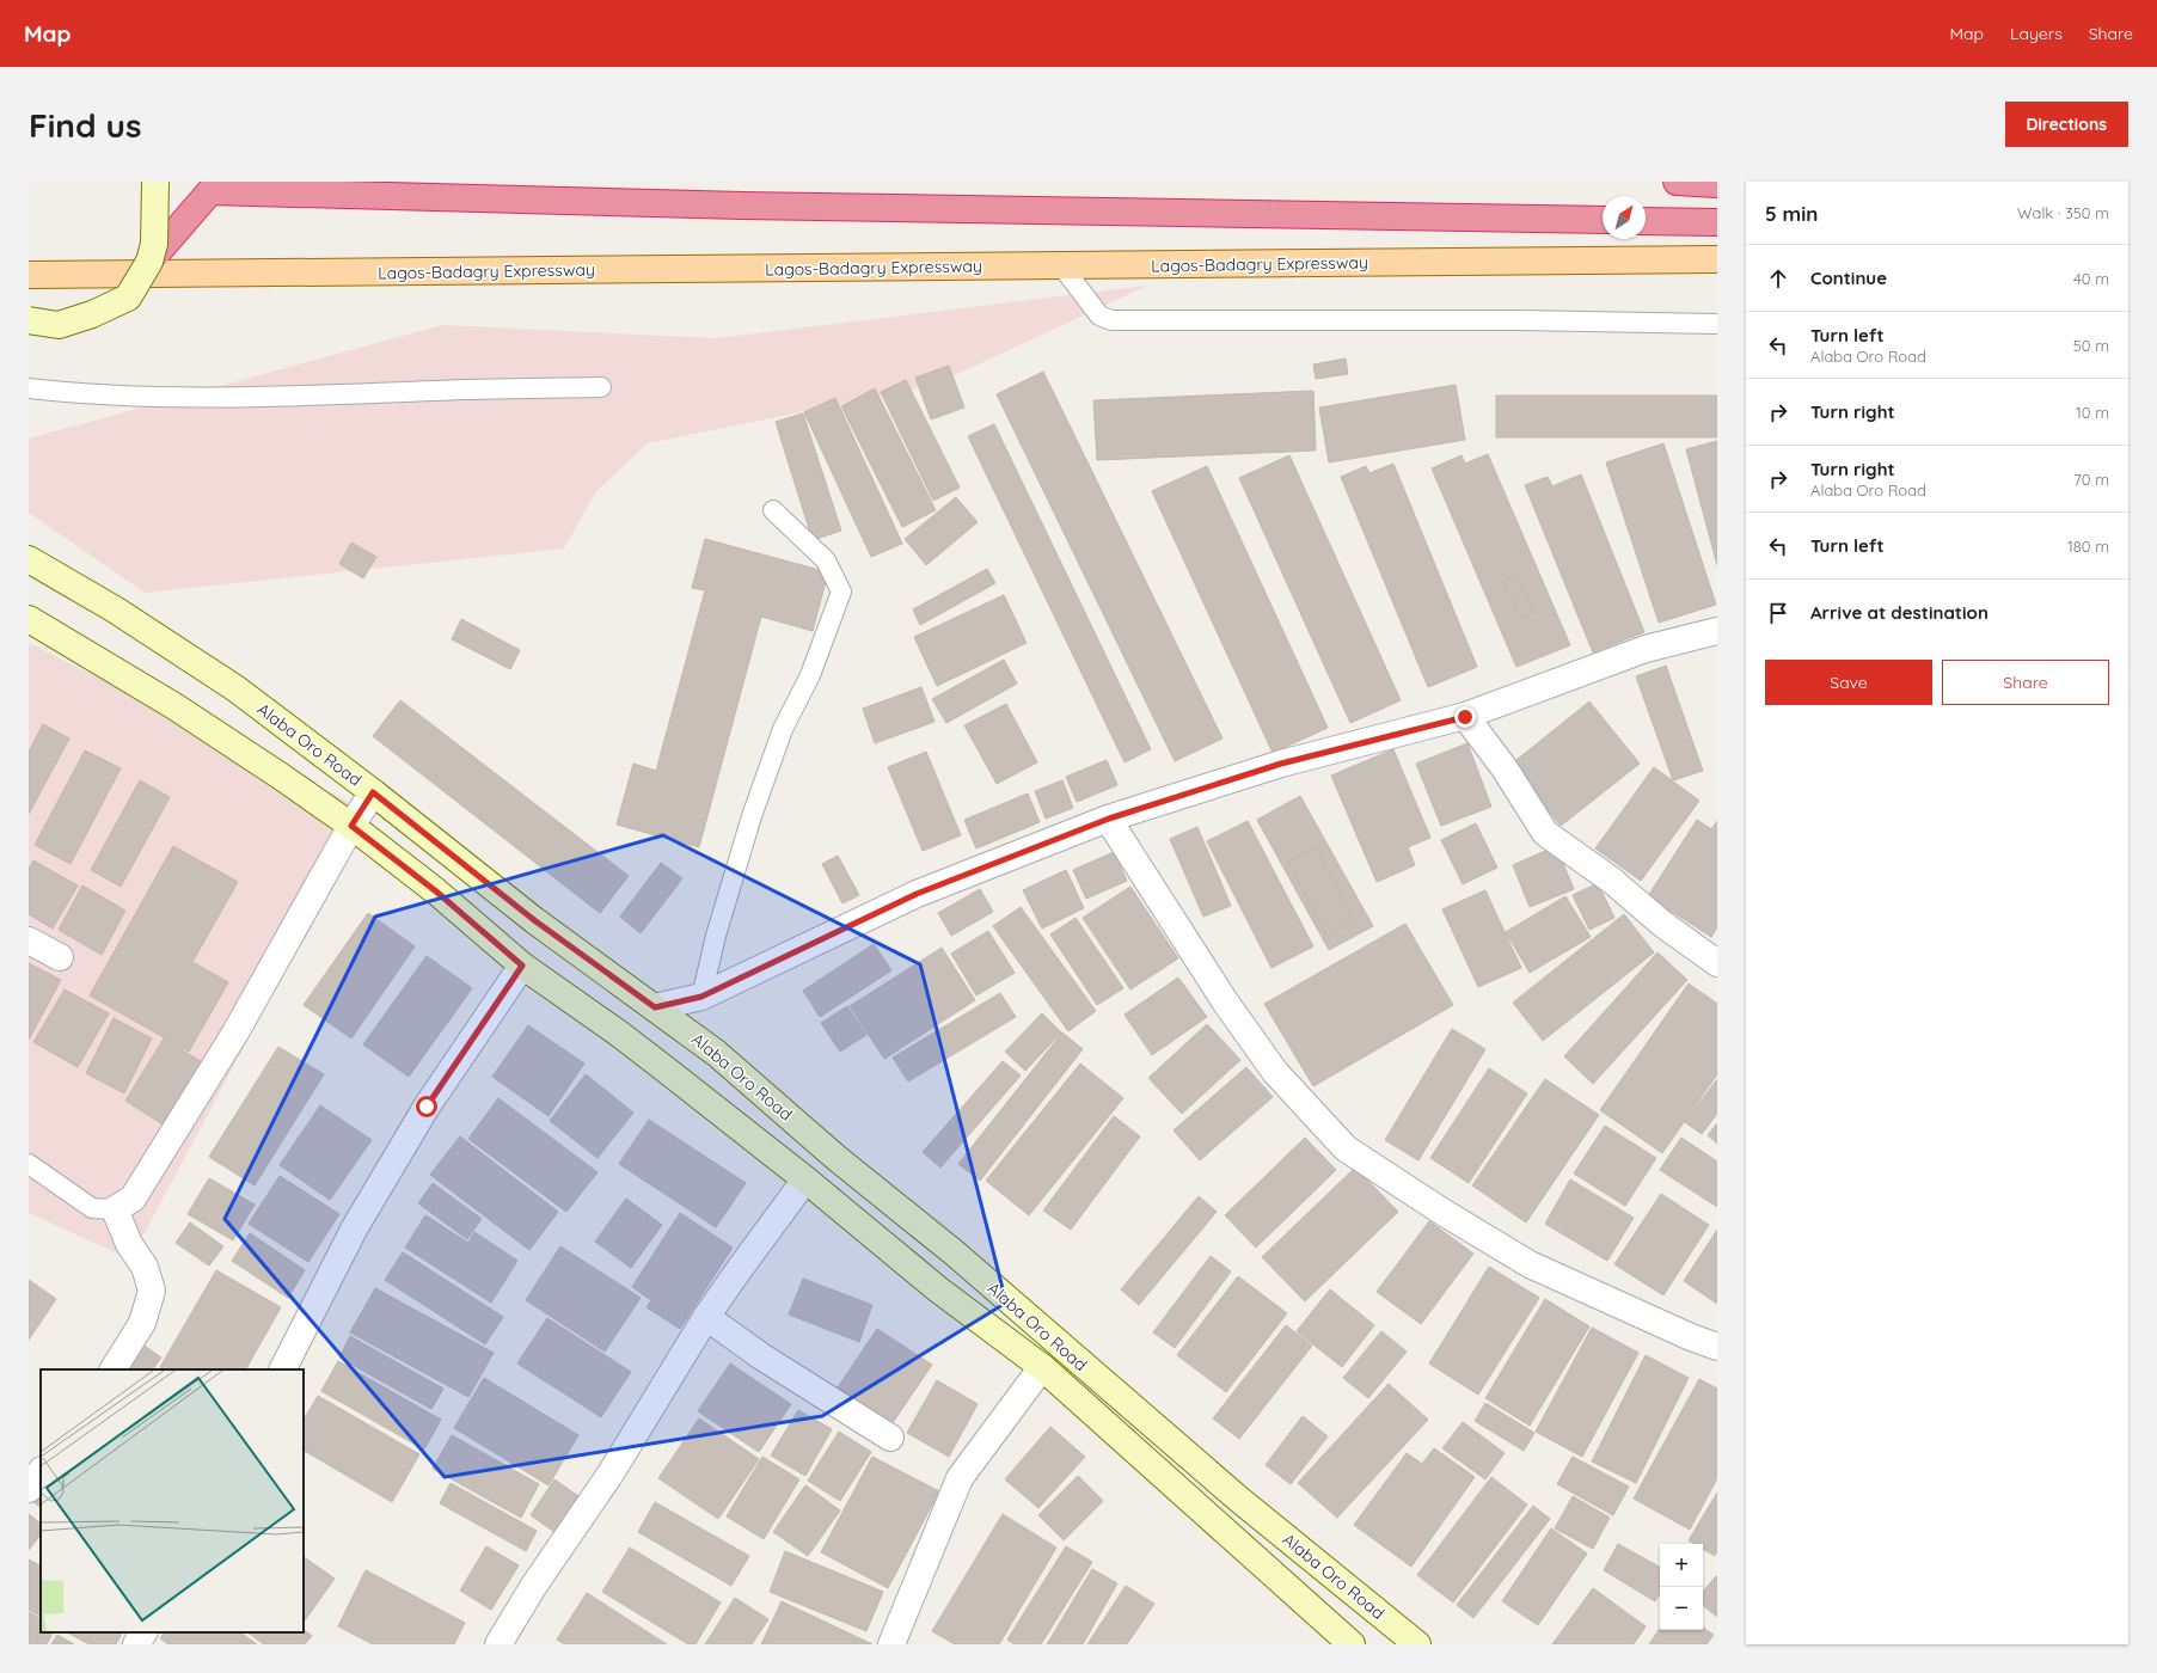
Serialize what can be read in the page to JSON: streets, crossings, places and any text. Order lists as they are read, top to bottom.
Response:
{
  "streets": {
    "main road": ["Lagos-Badagry Expressway", "Alaba Oro Road"]
  },
  "north": "top right",
  "page": {
    "header": "Map",
    "nav": ["Map", "Layers", "Share"],
    "buttons": [
      "Directions",
      ["Save", "Share"]
    ],
    "title": "Find us",
    "heading": ["5 min", "Walk · 350 m"],
    "list": [
      ["Continue", "40 m"],
      ["Turn left", "Alaba Oro Road", "50 m"],
      ["Turn right", "10 m"],
      ["Turn right", "Alaba Oro Road", "70 m"],
      ["Turn left", "180 m"],
      "Arrive at destination"
    ],
    "map_buttons": ["+", "−"]
  }
}
